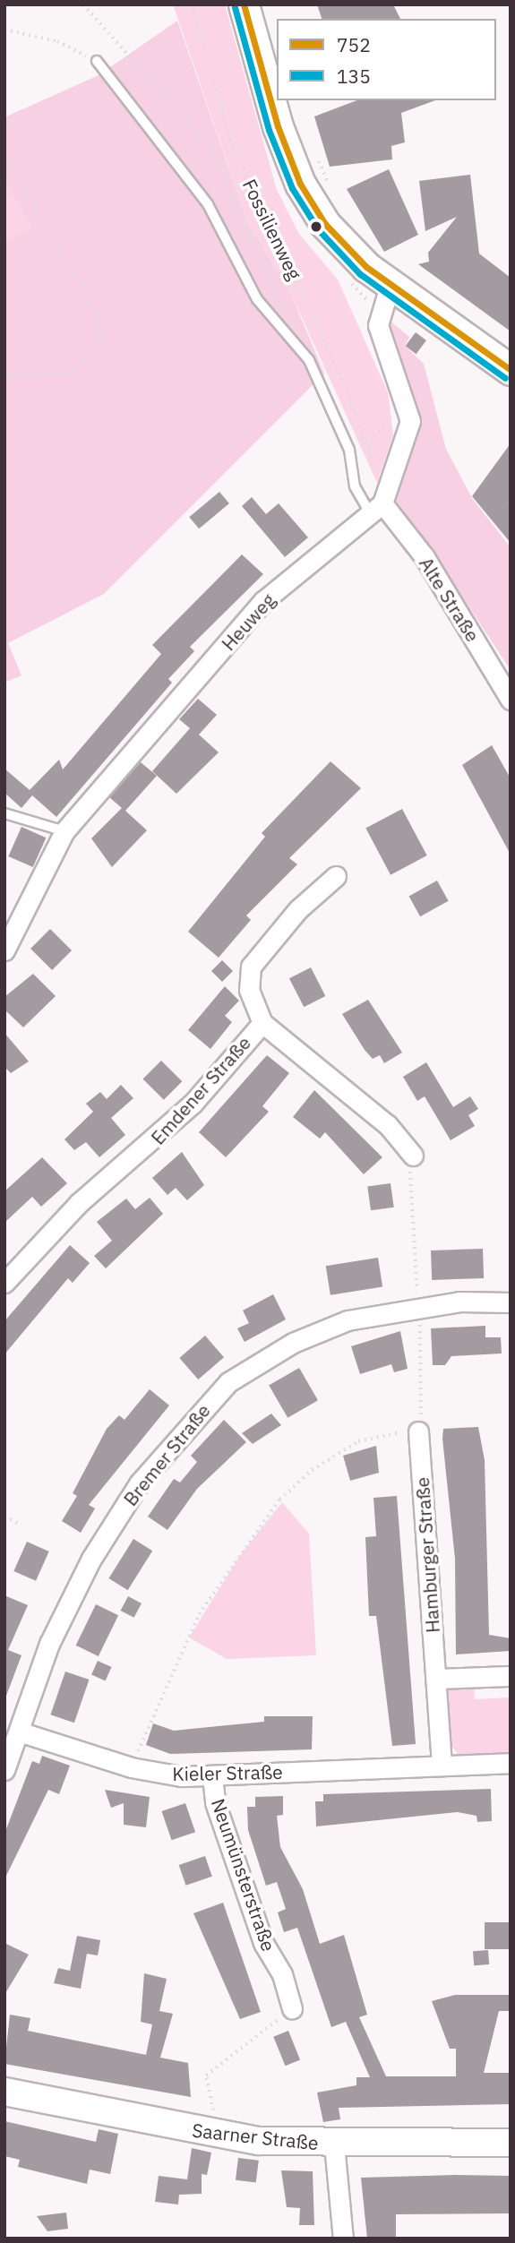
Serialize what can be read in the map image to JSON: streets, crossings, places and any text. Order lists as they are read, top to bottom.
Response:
{
  "streets": {
    "main road": ["Saarner Straße"],
    "street": [
      "Alte Straße",
      "Heuweg",
      "Emdener Straße",
      "Bremer Straße",
      "Hamburger Straße",
      "Kieler Straße",
      "Neumünsterstraße"
    ],
    "path": ["Fossilienweg"]
  },
  "crossings": [
    ["Alte Straße", "Heuweg"],
    ["Bremer Straße", "Kieler Straße"],
    ["Kieler Straße", "Neumünsterstraße"]
  ],
  "lines": ["transit line 752", "transit line 135"],
  "legend": ["752", "135"]
}
